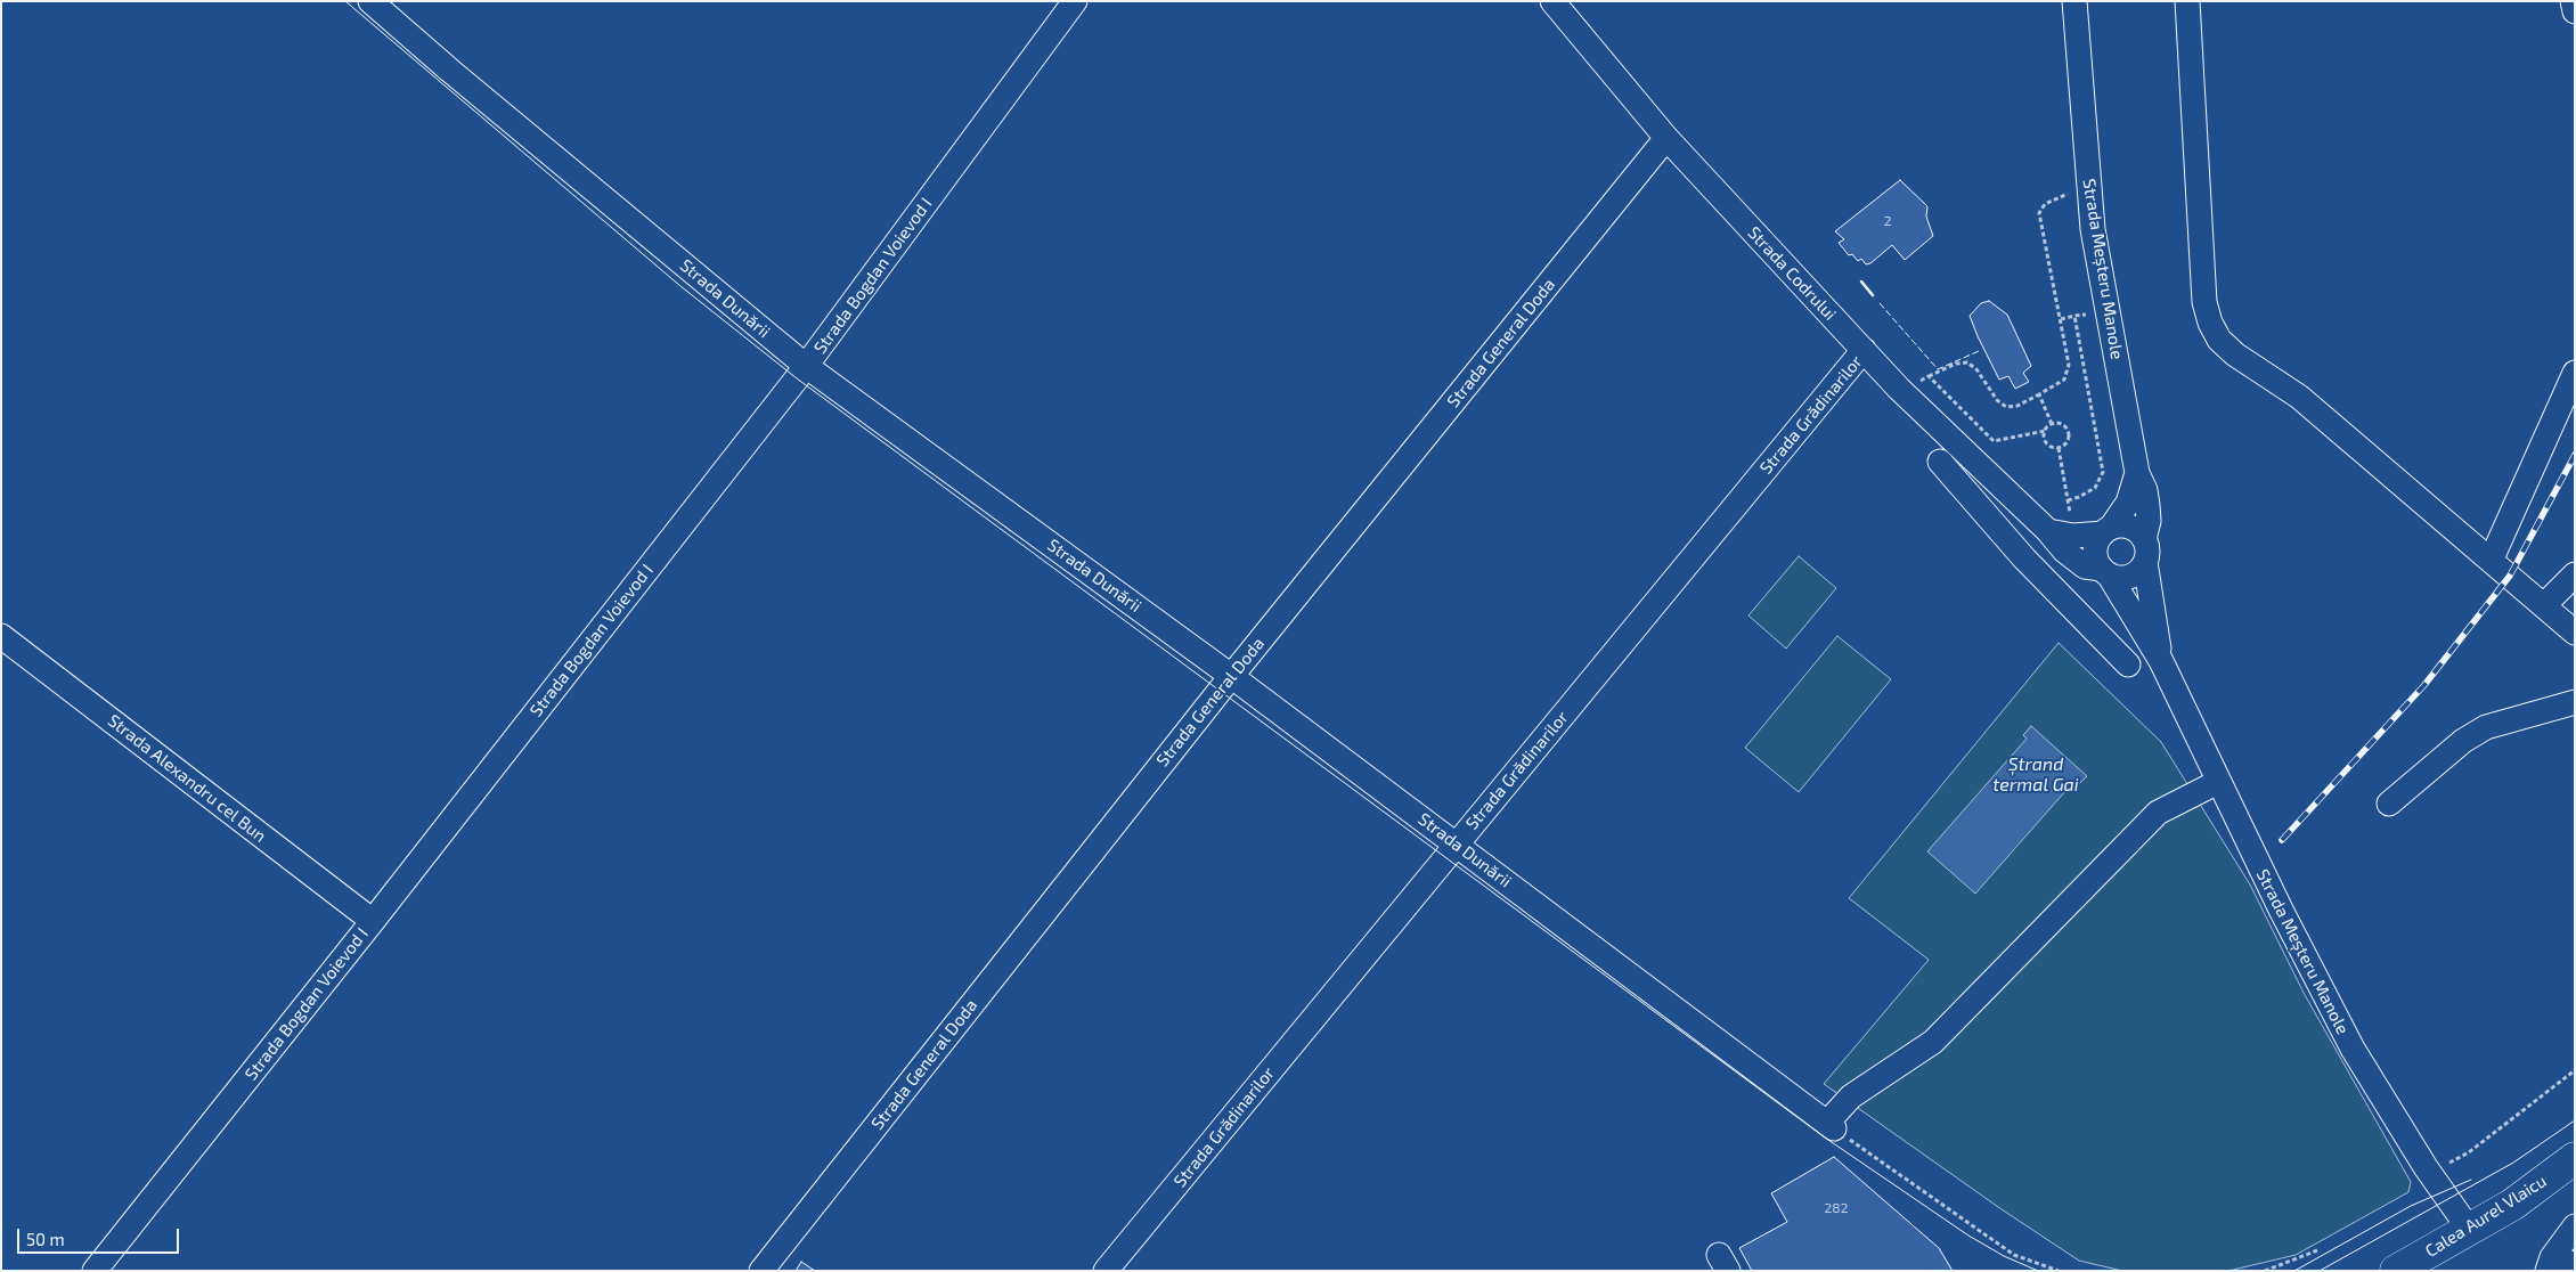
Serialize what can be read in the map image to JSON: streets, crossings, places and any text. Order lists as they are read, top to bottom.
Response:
{
  "streets": {
    "main road": ["Calea Aurel Vlaicu"],
    "street": [
      "Strada Meșteru Manole",
      "Strada Codrului",
      "Strada Bogdan Voievod I",
      "Strada Dunării",
      "Strada General Doda",
      "Strada Grădinarilor",
      "Strada Alexandru cel Bun"
    ]
  },
  "crossings": [
    ["Strada Meșteru Manole", "Strada Codrului"],
    ["Strada Meșteru Manole", "Calea Aurel Vlaicu"],
    ["Strada Codrului", "Strada General Doda"],
    ["Strada Codrului", "Strada Grădinarilor"],
    ["Strada Bogdan Voievod I", "Strada Dunării"],
    ["Strada Bogdan Voievod I", "Strada Alexandru cel Bun"],
    ["Strada Dunării", "Strada General Doda"],
    ["Strada Dunării", "Strada Grădinarilor"]
  ],
  "water": ["Ștrand termal Gai"],
  "house_numbers": ["2", "282"],
  "scale_bar": "50 m"
}
